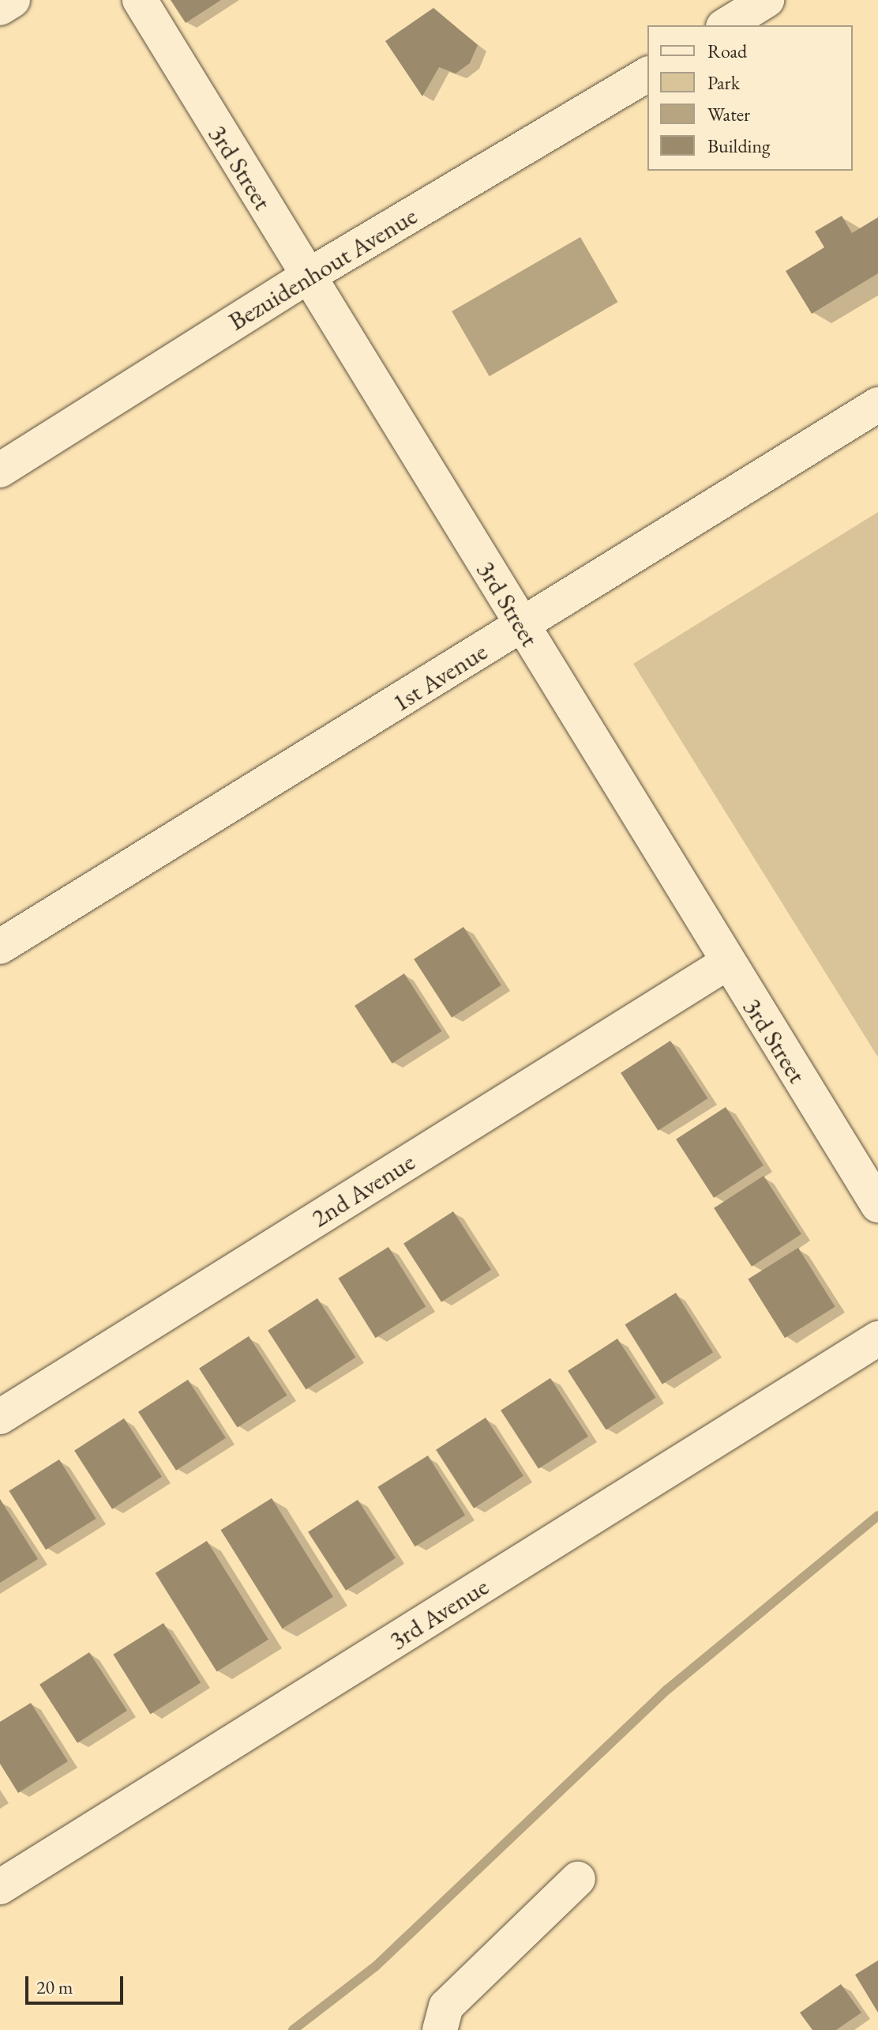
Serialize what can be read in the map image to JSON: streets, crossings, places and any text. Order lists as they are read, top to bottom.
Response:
{
  "streets": {
    "street": [
      "3rd Street",
      "Bezuidenhout Avenue",
      "1st Avenue",
      "2nd Avenue",
      "3rd Avenue"
    ]
  },
  "crossings": [
    ["3rd Street", "Bezuidenhout Avenue"],
    ["3rd Street", "1st Avenue"],
    ["3rd Street", "2nd Avenue"]
  ],
  "legend": [
    "Road",
    "Park",
    "Water",
    "Building"
  ],
  "scale_bar": "20 m"
}
